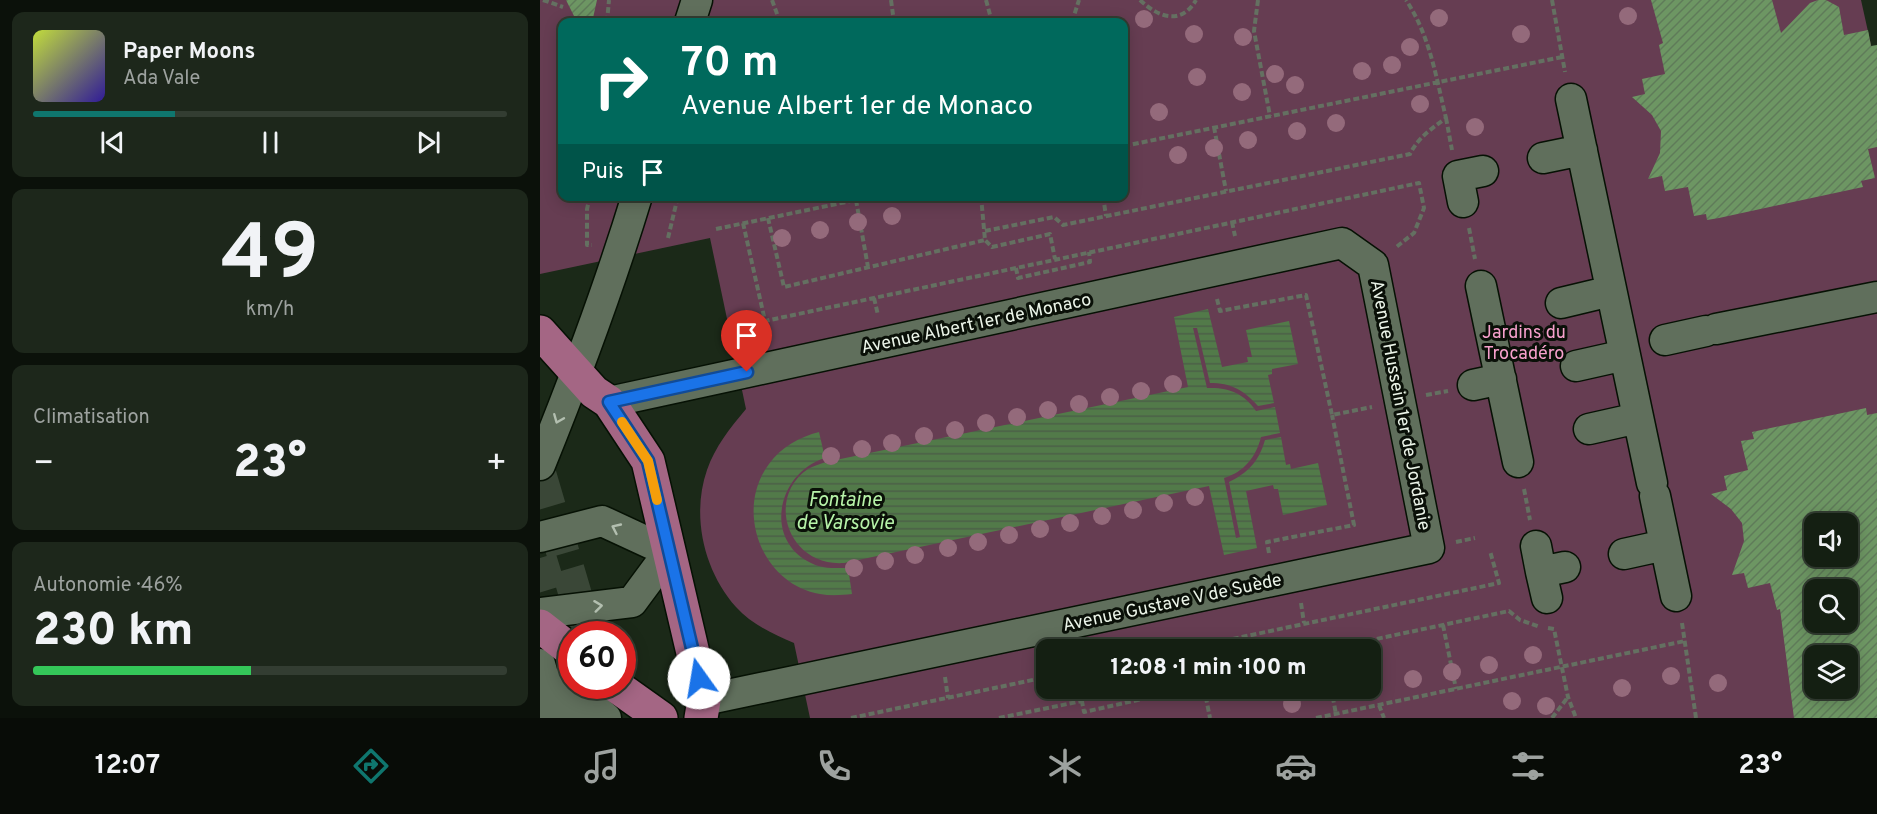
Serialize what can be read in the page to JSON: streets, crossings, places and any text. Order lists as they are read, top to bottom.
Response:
{
  "streets": {
    "street": ["Avenue Albert 1er de Monaco", "Avenue Hussein 1er de Jordanie", "Avenue Gustave V de Suède"]
  },
  "crossings": [
    ["Avenue Albert 1er de Monaco", "Avenue Hussein 1er de Jordanie"],
    ["Avenue Hussein 1er de Jordanie", "Avenue Gustave V de Suède"]
  ],
  "water": ["Fontaine de Varsovie"],
  "parks": ["Jardins du Trocadéro"],
  "page": {
    "turn": ["70 m", "Avenue Albert 1er de Monaco"],
    "song": ["Paper Moons", "Ada Vale"],
    "then": "Puis",
    "tile": [
      ["49", "km/h"],
      "Climatisation",
      ["Autonomie · 46%", "230 km"]
    ],
    "heat": ["−", "23°", "+"],
    "limit": "60",
    "trip": "12:08 · 1 min · 100 m",
    "tabs": ["12:07", "23°"]
  }
}
